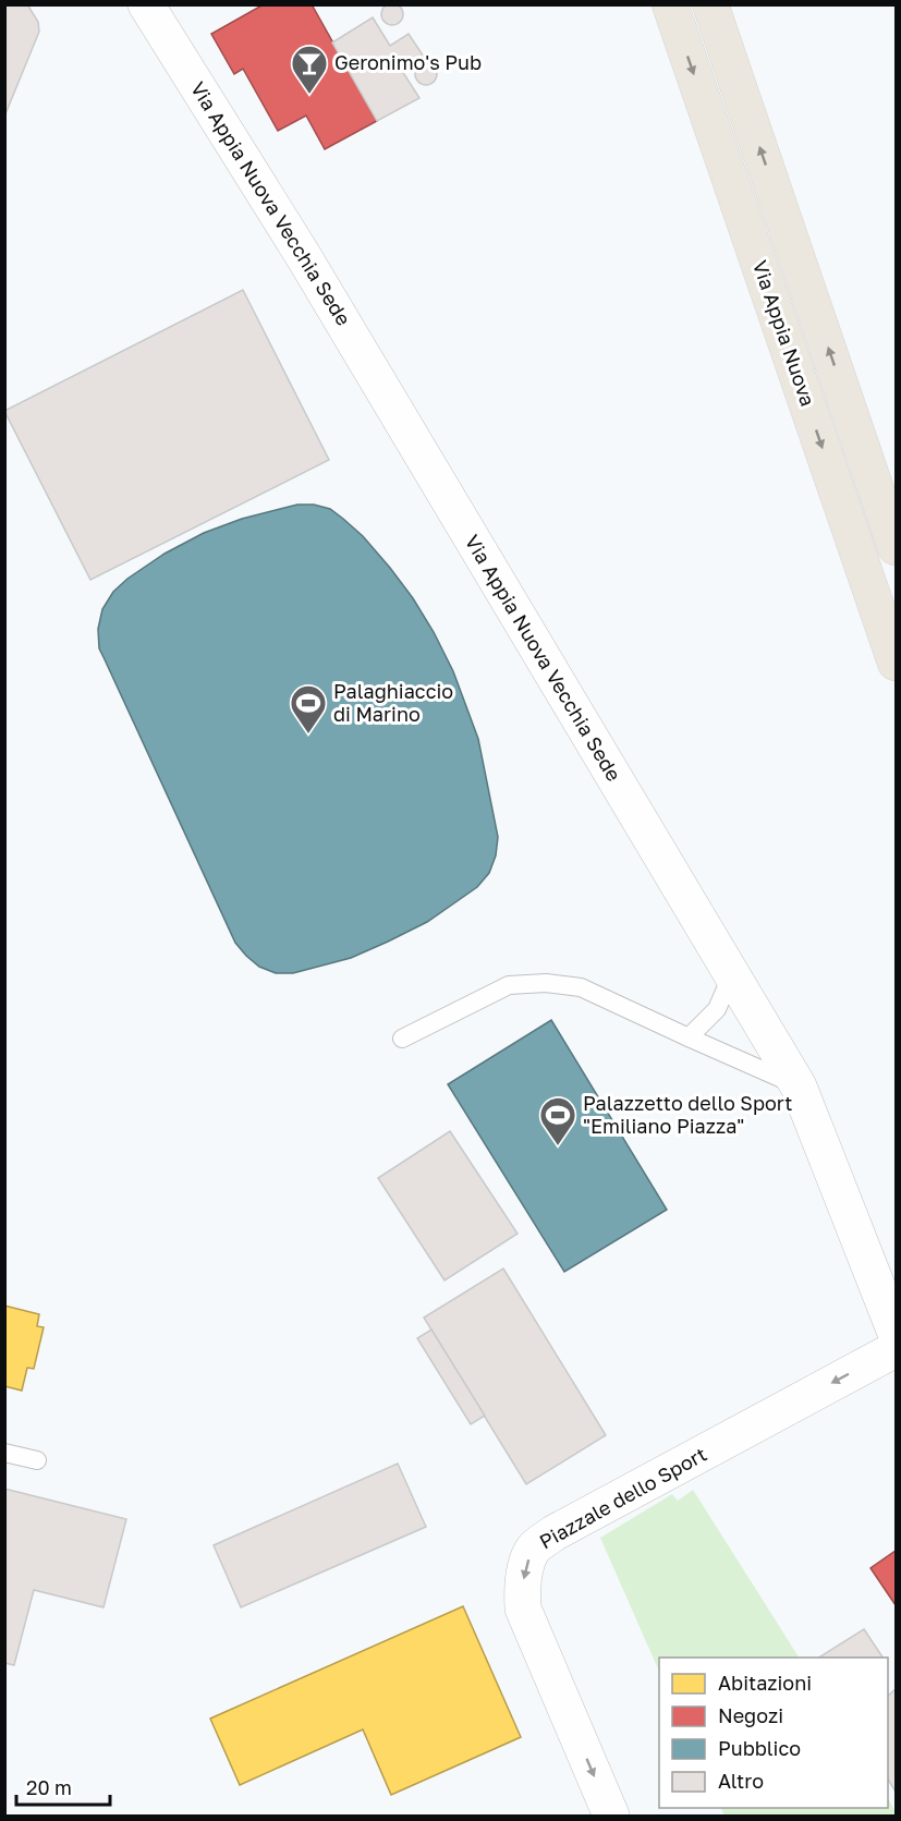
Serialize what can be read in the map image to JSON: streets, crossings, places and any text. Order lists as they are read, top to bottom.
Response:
{
  "streets": {
    "main road": ["Via Appia Nuova"],
    "street": ["Via Appia Nuova Vecchia Sede", "Piazzale dello Sport"]
  },
  "places": {
    "bar": ["Geronimo's Pub"],
    "sports": ["Palaghiaccio di Marino", "Palazzetto dello Sport \"Emiliano Piazza\""]
  },
  "legend": [
    "Abitazioni",
    "Negozi",
    "Pubblico",
    "Altro"
  ],
  "scale_bar": "20 m"
}
